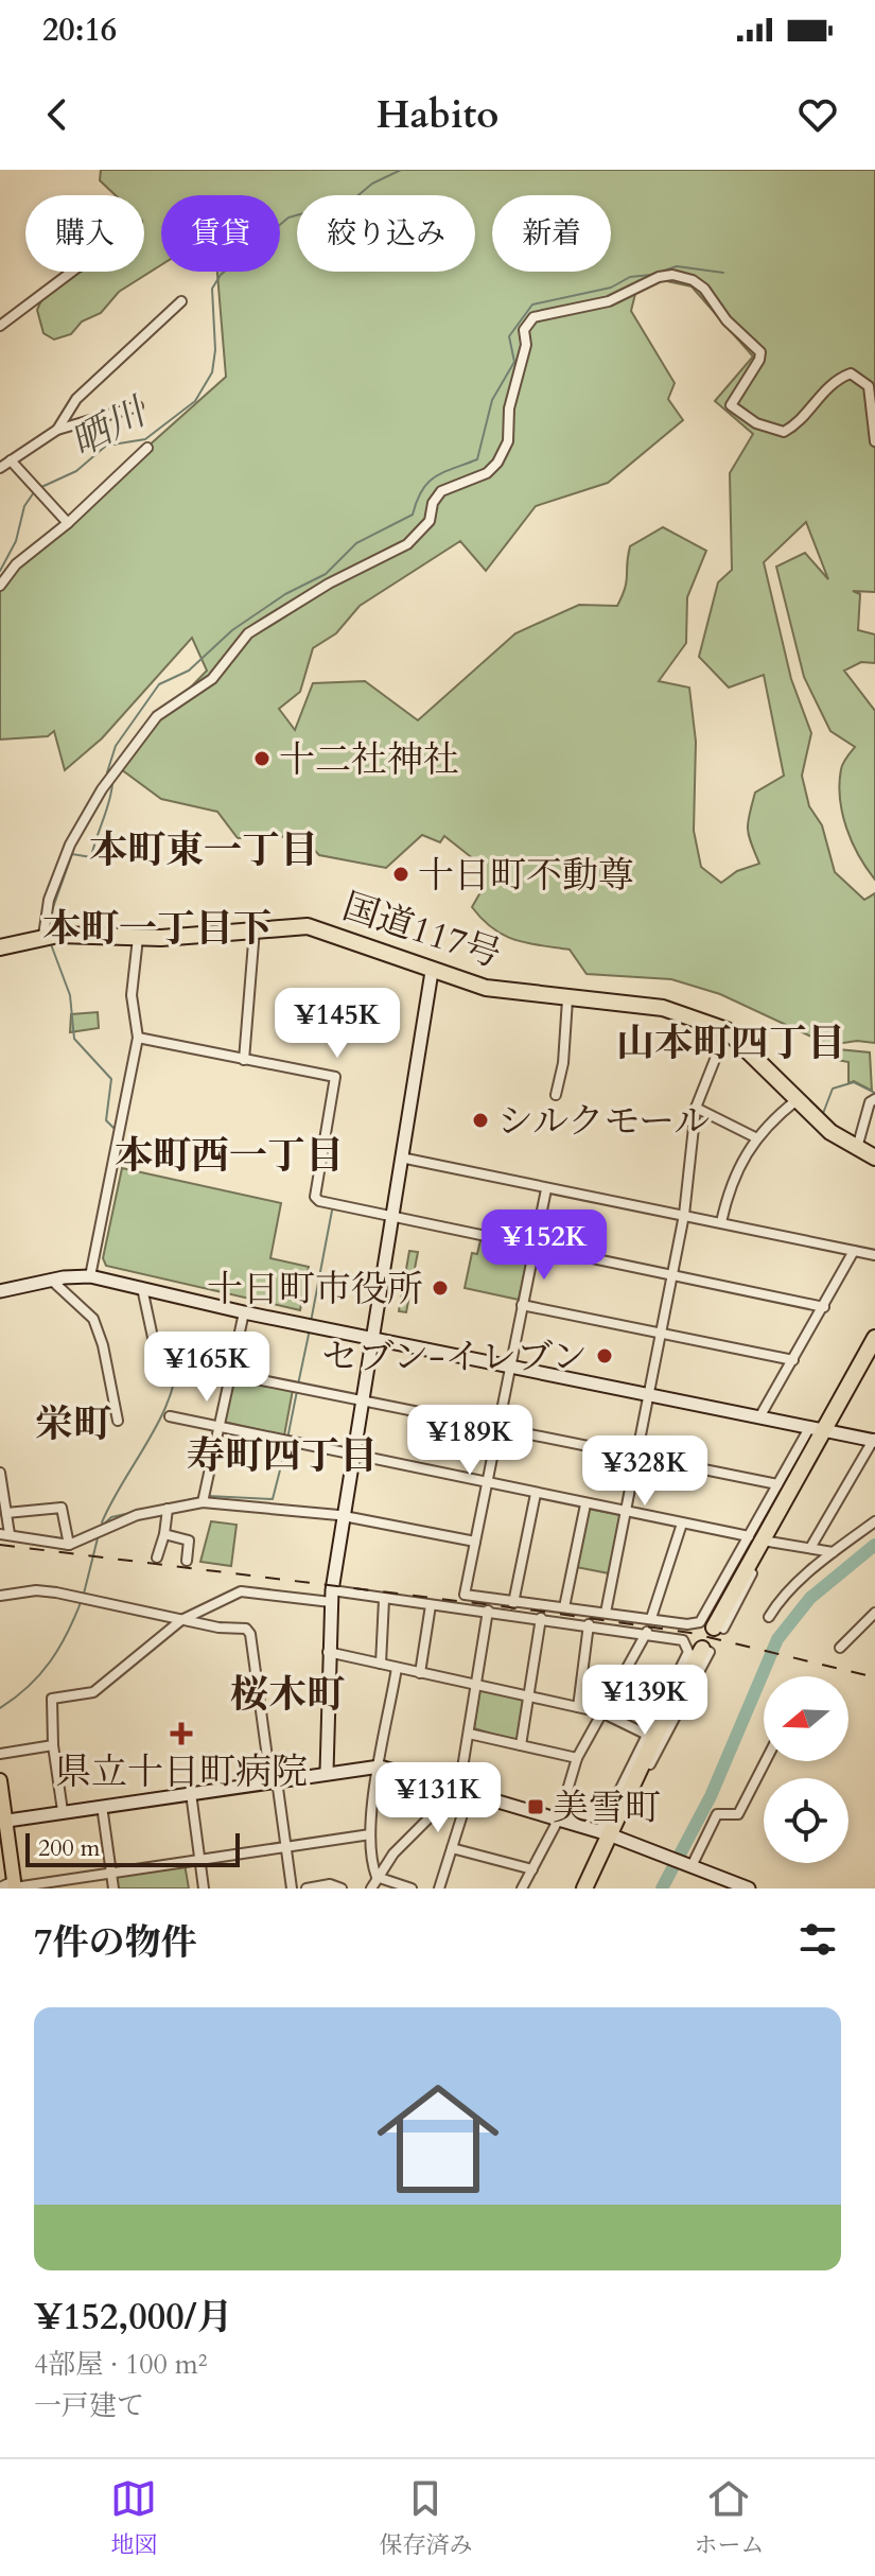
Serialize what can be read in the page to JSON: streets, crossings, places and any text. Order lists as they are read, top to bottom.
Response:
{
  "streets": {
    "highway": ["国道117号"]
  },
  "districts": [
    "本町東一丁目",
    "本町一丁目下",
    "山本町四丁目",
    "本町西一丁目",
    "栄町",
    "寿町四丁目",
    "桜木町"
  ],
  "water": ["晒川"],
  "places": {
    "other": [
      "十二社神社",
      "十日町不動尊",
      "シルクモール",
      "十日町市役所",
      "セブン-イレブン"
    ],
    "health": ["県立十日町病院"],
    "transit": ["美雪町"]
  },
  "scale_bar": "200 m",
  "north": "left",
  "page": {
    "status": "20:16",
    "header": "Habito",
    "chip": [
      "購入",
      "賃貸",
      "絞り込み",
      "新着"
    ],
    "price": [
      "¥145K",
      "¥152K",
      "¥165K",
      "¥189K",
      "¥328K",
      "¥139K",
      "¥131K"
    ],
    "scale": "200 m",
    "heading": "7件の物件",
    "list": [
      {
        "name": "¥152,000/月",
        "note": "4部屋 · 100 m² · 一戸建て"
      }
    ],
    "tabs": ["地図", "保存済み", "ホーム"]
  }
}
